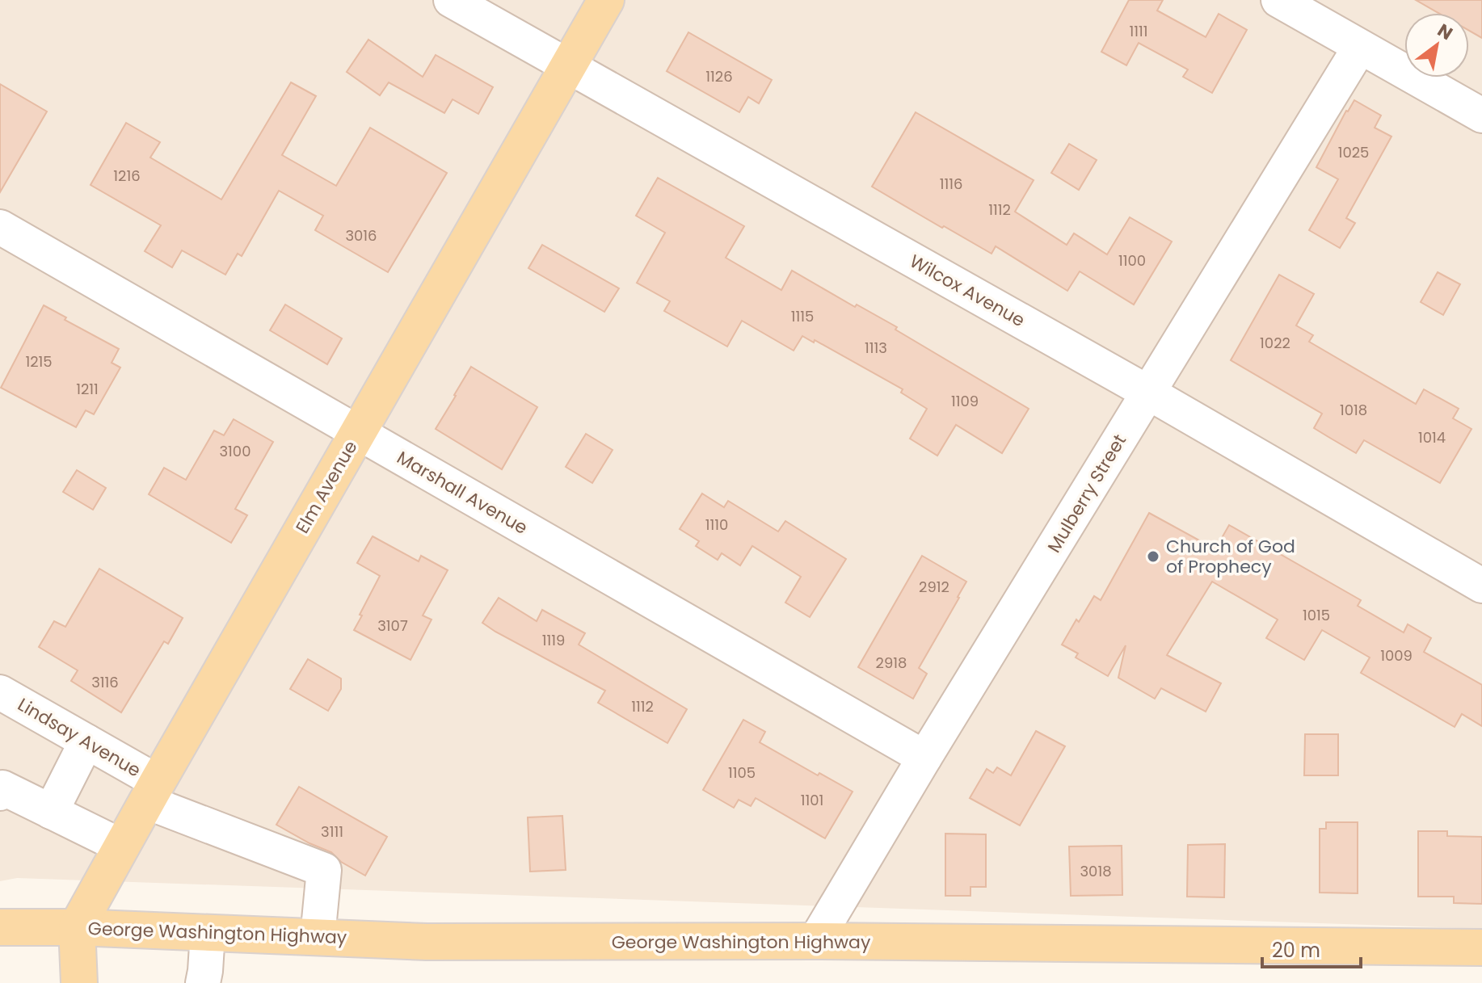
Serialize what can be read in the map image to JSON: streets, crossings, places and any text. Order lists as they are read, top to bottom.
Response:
{
  "streets": {
    "main road": ["Elm Avenue", "George Washington Highway"],
    "street": [
      "Wilcox Avenue",
      "Marshall Avenue",
      "Mulberry Street",
      "Lindsay Avenue"
    ]
  },
  "crossings": [
    ["Wilcox Avenue", "Elm Avenue"],
    ["Wilcox Avenue", "Mulberry Street"],
    ["Elm Avenue", "Marshall Avenue"],
    ["Elm Avenue", "Lindsay Avenue"],
    ["Elm Avenue", "George Washington Highway"],
    ["Marshall Avenue", "Mulberry Street"],
    ["Mulberry Street", "George Washington Highway"],
    ["Lindsay Avenue", "George Washington Highway"]
  ],
  "places": ["Church of God of Prophecy"],
  "house_numbers": [
    "1111",
    "1126",
    "1025",
    "1216",
    "1116",
    "1112",
    "3016",
    "1100",
    "1115",
    "1022",
    "1113",
    "1215",
    "1211",
    "1109",
    "1018",
    "1014",
    "3100",
    "1110",
    "2912",
    "1015",
    "3107",
    "1119",
    "1009",
    "2918",
    "3116",
    "1112",
    "1105",
    "1101",
    "3111",
    "3018"
  ],
  "scale_bar": "20 m",
  "north": "top right"
}
